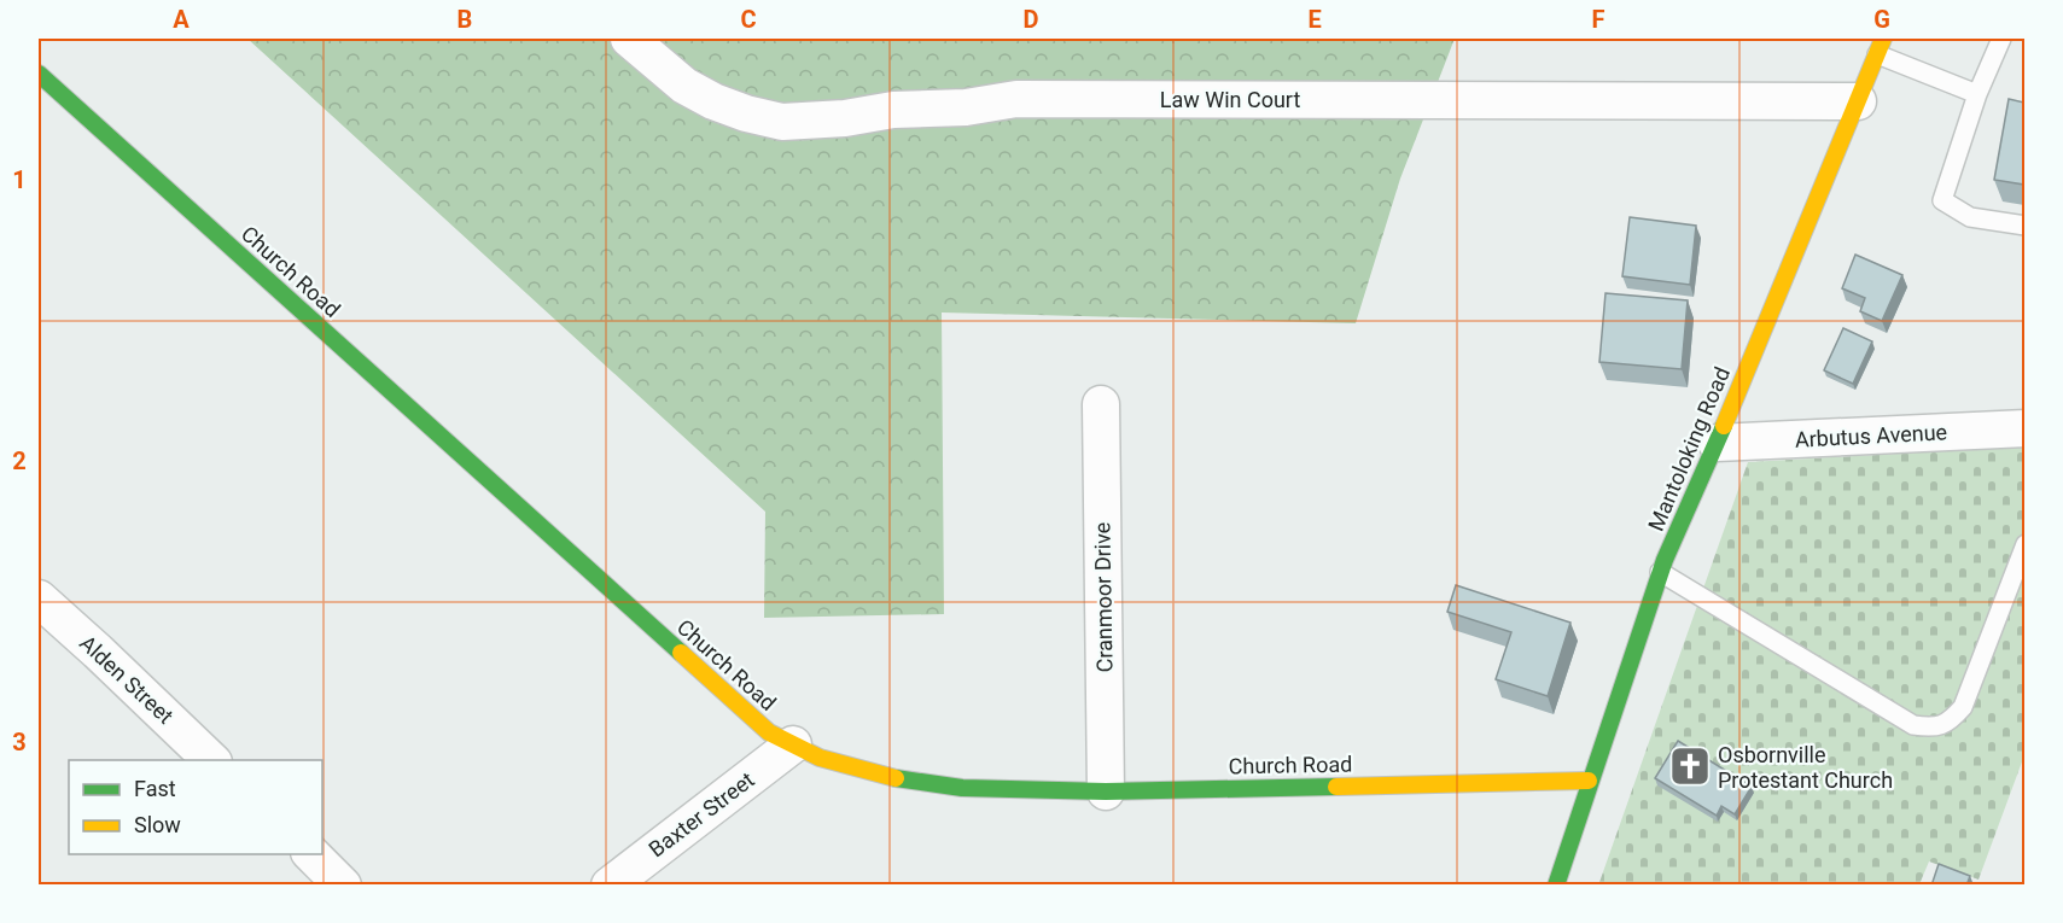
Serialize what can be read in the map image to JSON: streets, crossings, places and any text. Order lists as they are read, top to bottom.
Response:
{
  "streets": {
    "street": [
      "Law Win Court",
      "Church Road",
      "Arbutus Avenue",
      "Mantoloking Road",
      "Cranmoor Drive",
      "Alden Street",
      "Baxter Street"
    ]
  },
  "crossings": [
    ["Law Win Court", "Mantoloking Road"],
    ["Church Road", "Mantoloking Road"],
    ["Church Road", "Cranmoor Drive"],
    ["Church Road", "Baxter Street"],
    ["Arbutus Avenue", "Mantoloking Road"]
  ],
  "places": {
    "church": ["Osbornville Protestant Church"]
  },
  "legend": ["Fast", "Slow"],
  "grid": {
    "columns": [
      "A",
      "B",
      "C",
      "D",
      "E",
      "F",
      "G"
    ],
    "rows": ["1", "2", "3"]
  }
}
